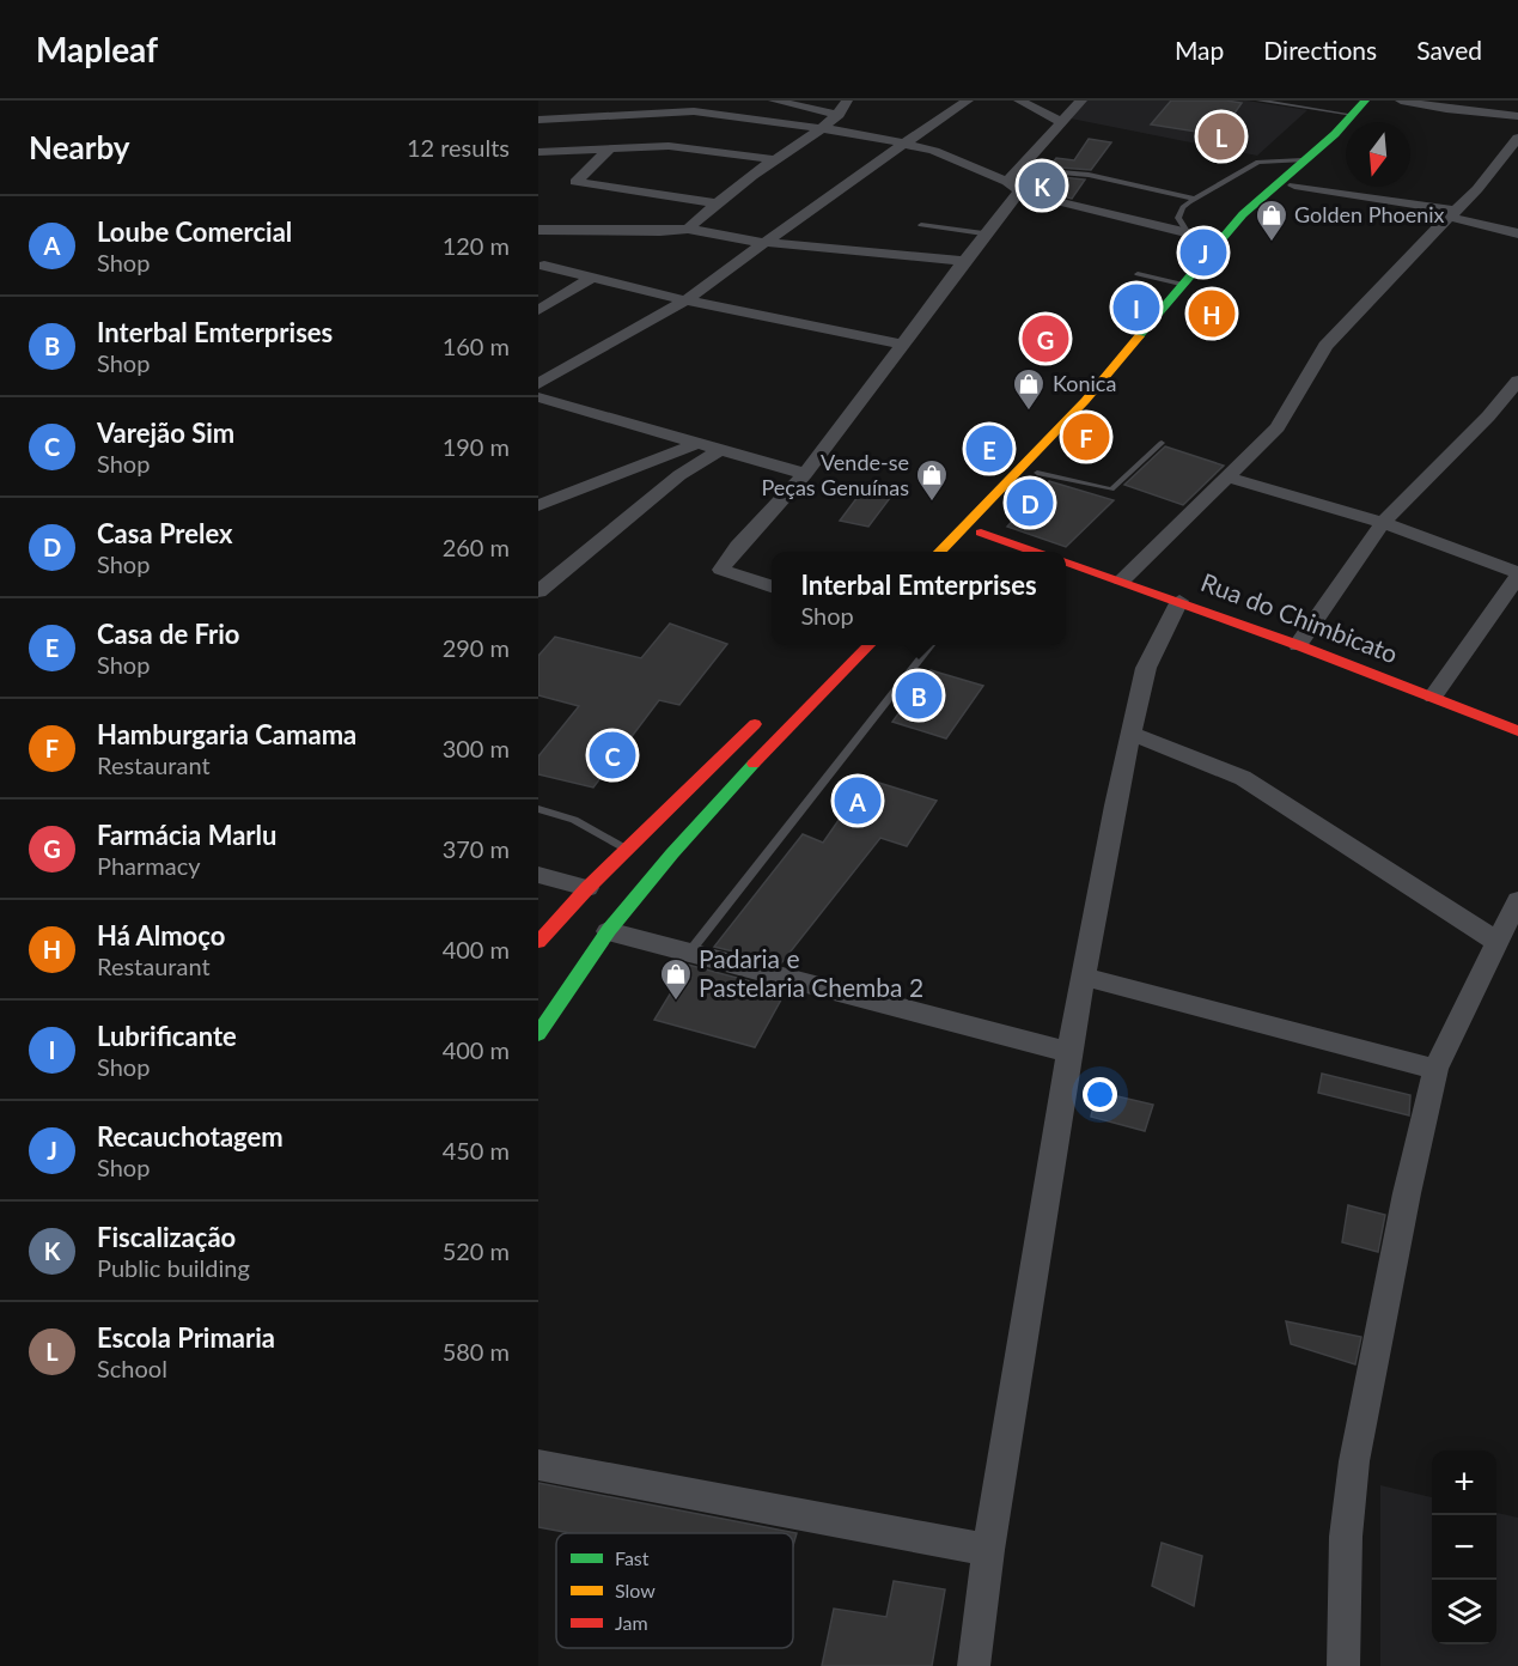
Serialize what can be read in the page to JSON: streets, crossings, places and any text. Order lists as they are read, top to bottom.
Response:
{
  "streets": {
    "main road": ["Rua do Chimbicato"]
  },
  "places": {
    "shop": [
      "Golden Phoenix",
      "Konica",
      "Vende-se Peças Genuínas",
      "Padaria e Pastelaria Chemba 2"
    ]
  },
  "legend": ["Fast", "Slow", "Jam"],
  "north": "bottom",
  "page": {
    "header": "Mapleaf",
    "nav": ["Map", "Directions", "Saved"],
    "heading": ["Nearby", "12 results"],
    "pins": [
      "L",
      "K",
      "J",
      "I",
      "H",
      "G",
      "F",
      "E",
      "D",
      "B",
      "C",
      "A"
    ],
    "list": [
      {
        "mark": "A",
        "name": "Loube Comercial",
        "note": "Shop",
        "value": "120 m"
      },
      {
        "mark": "B",
        "name": "Interbal Emterprises",
        "note": "Shop",
        "value": "160 m"
      },
      {
        "mark": "C",
        "name": "Varejão Sim",
        "note": "Shop",
        "value": "190 m"
      },
      {
        "mark": "D",
        "name": "Casa Prelex",
        "note": "Shop",
        "value": "260 m"
      },
      {
        "mark": "E",
        "name": "Casa de Frio",
        "note": "Shop",
        "value": "290 m"
      },
      {
        "mark": "F",
        "name": "Hamburgaria Camama",
        "note": "Restaurant",
        "value": "300 m"
      },
      {
        "mark": "G",
        "name": "Farmácia Marlu",
        "note": "Pharmacy",
        "value": "370 m"
      },
      {
        "mark": "H",
        "name": "Há Almoço",
        "note": "Restaurant",
        "value": "400 m"
      },
      {
        "mark": "I",
        "name": "Lubrificante",
        "note": "Shop",
        "value": "400 m"
      },
      {
        "mark": "J",
        "name": "Recauchotagem",
        "note": "Shop",
        "value": "450 m"
      },
      {
        "mark": "K",
        "name": "Fiscalização",
        "note": "Public building",
        "value": "520 m"
      },
      {
        "mark": "L",
        "name": "Escola Primaria",
        "note": "School",
        "value": "580 m"
      }
    ],
    "popup": ["Interbal Emterprises", "Shop"],
    "map_buttons": ["+", "−"]
  }
}
